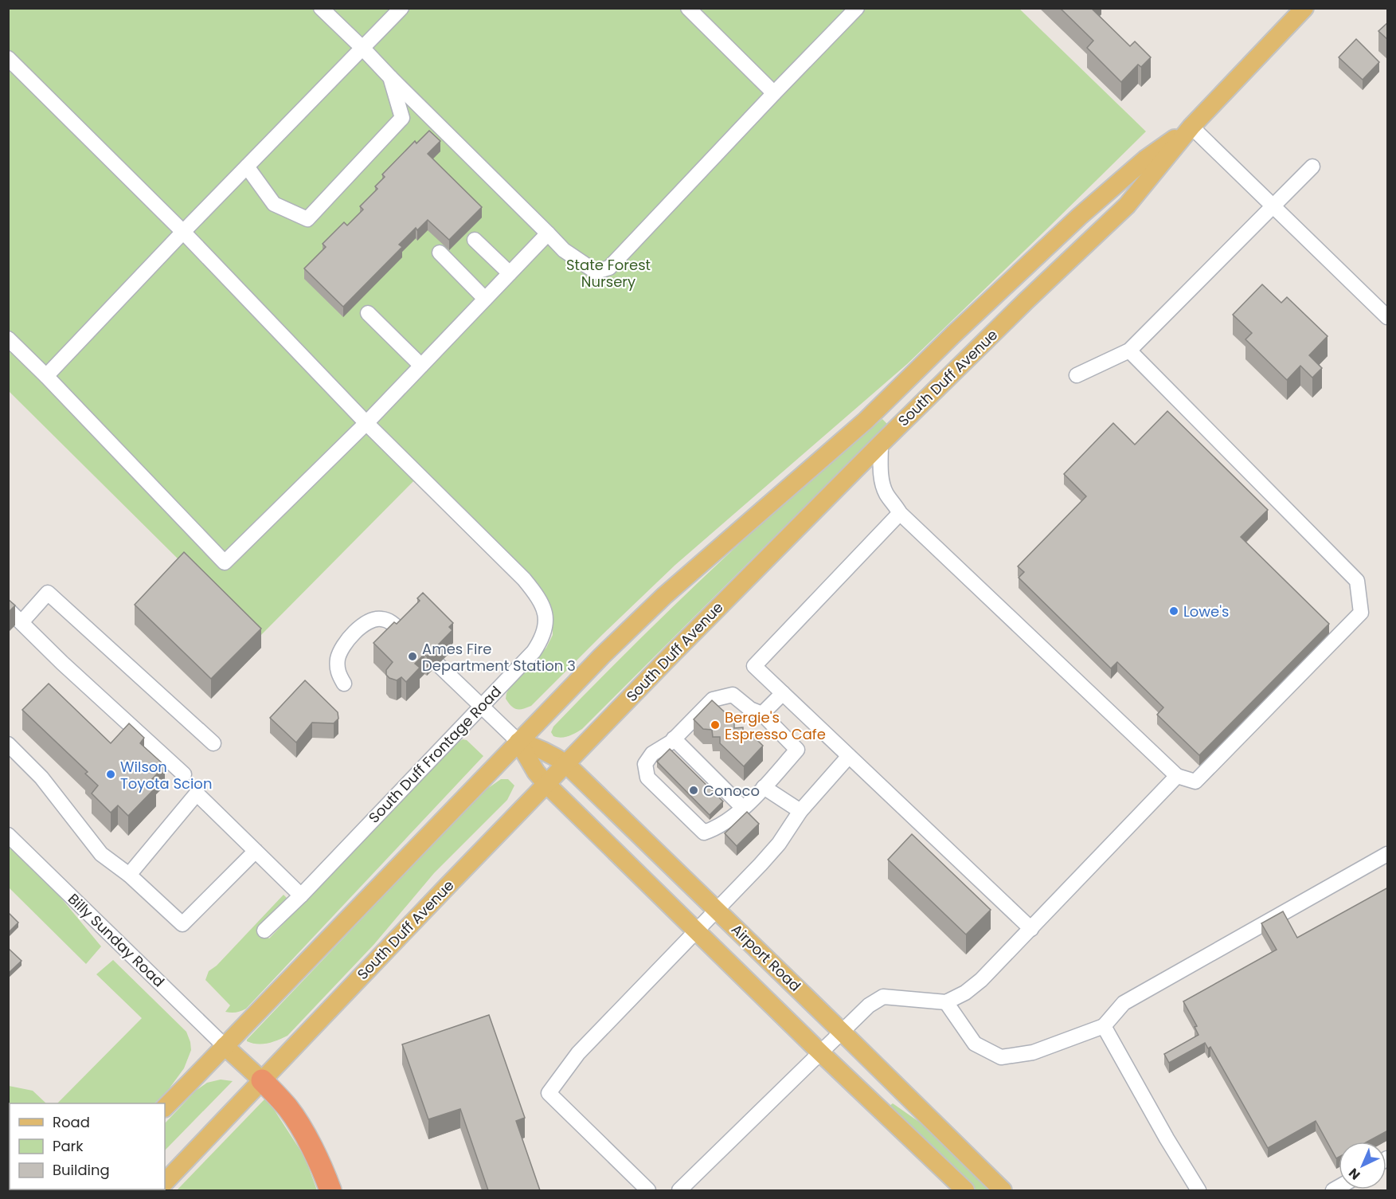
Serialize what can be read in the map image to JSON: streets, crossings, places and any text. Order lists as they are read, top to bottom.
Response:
{
  "streets": {
    "main road": ["South Duff Avenue", "Airport Road"],
    "street": ["South Duff Frontage Road", "Billy Sunday Road"]
  },
  "crossings": [
    ["South Duff Avenue", "Billy Sunday Road"],
    ["South Duff Avenue", "Airport Road"],
    ["South Duff Frontage Road", "Airport Road"]
  ],
  "parks": ["State Forest Nursery"],
  "places": [
    "Lowe's",
    "Ames Fire Department Station 3",
    "Bergie's Espresso Cafe",
    "Wilson Toyota Scion",
    "Conoco"
  ],
  "legend": ["Road", "Park", "Building"],
  "north": "bottom left"
}
